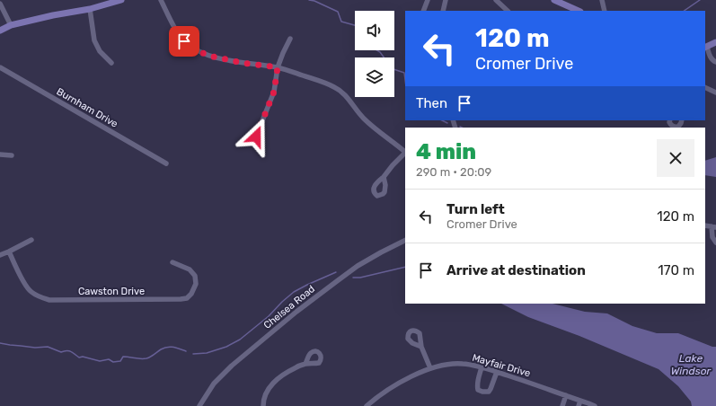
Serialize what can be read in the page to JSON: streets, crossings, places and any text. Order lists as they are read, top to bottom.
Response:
{
  "streets": {
    "street": [
      "Burnham Drive",
      "Cawston Drive",
      "Chelsea Road",
      "Mayfair Drive"
    ]
  },
  "water": ["Lake Windsor"],
  "page": {
    "turn": ["120 m", "Cromer Drive"],
    "then": "Then",
    "heading": ["4 min", "290 m · 20:09"],
    "list": [
      {
        "name": "Turn left",
        "note": "Cromer Drive",
        "value": "120 m"
      },
      {
        "name": "Arrive at destination",
        "value": "170 m"
      }
    ]
  }
}
